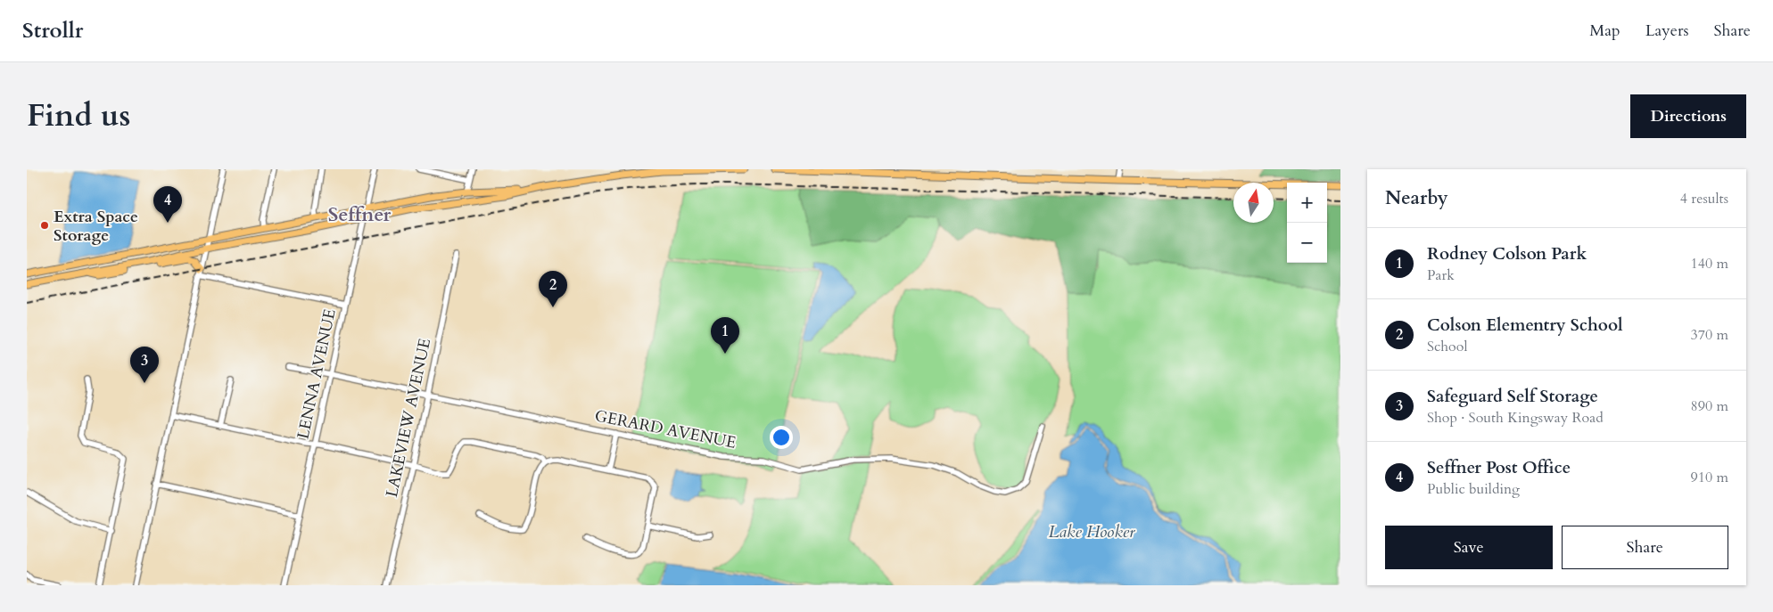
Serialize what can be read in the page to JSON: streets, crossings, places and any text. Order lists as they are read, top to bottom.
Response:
{
  "streets": {
    "street": ["LENNA AVENUE", "LAKEVIEW AVENUE", "GERARD AVENUE"]
  },
  "crossings": [
    ["LENNA AVENUE", "GERARD AVENUE"],
    ["LAKEVIEW AVENUE", "GERARD AVENUE"]
  ],
  "districts": ["Seffner"],
  "water": ["Lake Hooker"],
  "places": ["Extra Space Storage"],
  "north": "top",
  "page": {
    "header": "Strollr",
    "nav": ["Map", "Layers", "Share"],
    "title": "Find us",
    "buttons": [
      "Directions",
      ["Save", "Share"]
    ],
    "heading": ["Nearby", "4 results"],
    "map_buttons": ["+", "−"],
    "pins": [
      "4",
      "2",
      "1",
      "3"
    ],
    "list": [
      {
        "mark": "1",
        "name": "Rodney Colson Park",
        "note": "Park",
        "value": "140 m"
      },
      {
        "mark": "2",
        "name": "Colson Elementry School",
        "note": "School",
        "value": "370 m"
      },
      {
        "mark": "3",
        "name": "Safeguard Self Storage",
        "note": "Shop · South Kingsway Road",
        "value": "890 m"
      },
      {
        "mark": "4",
        "name": "Seffner Post Office",
        "note": "Public building",
        "value": "910 m"
      }
    ]
  }
}
